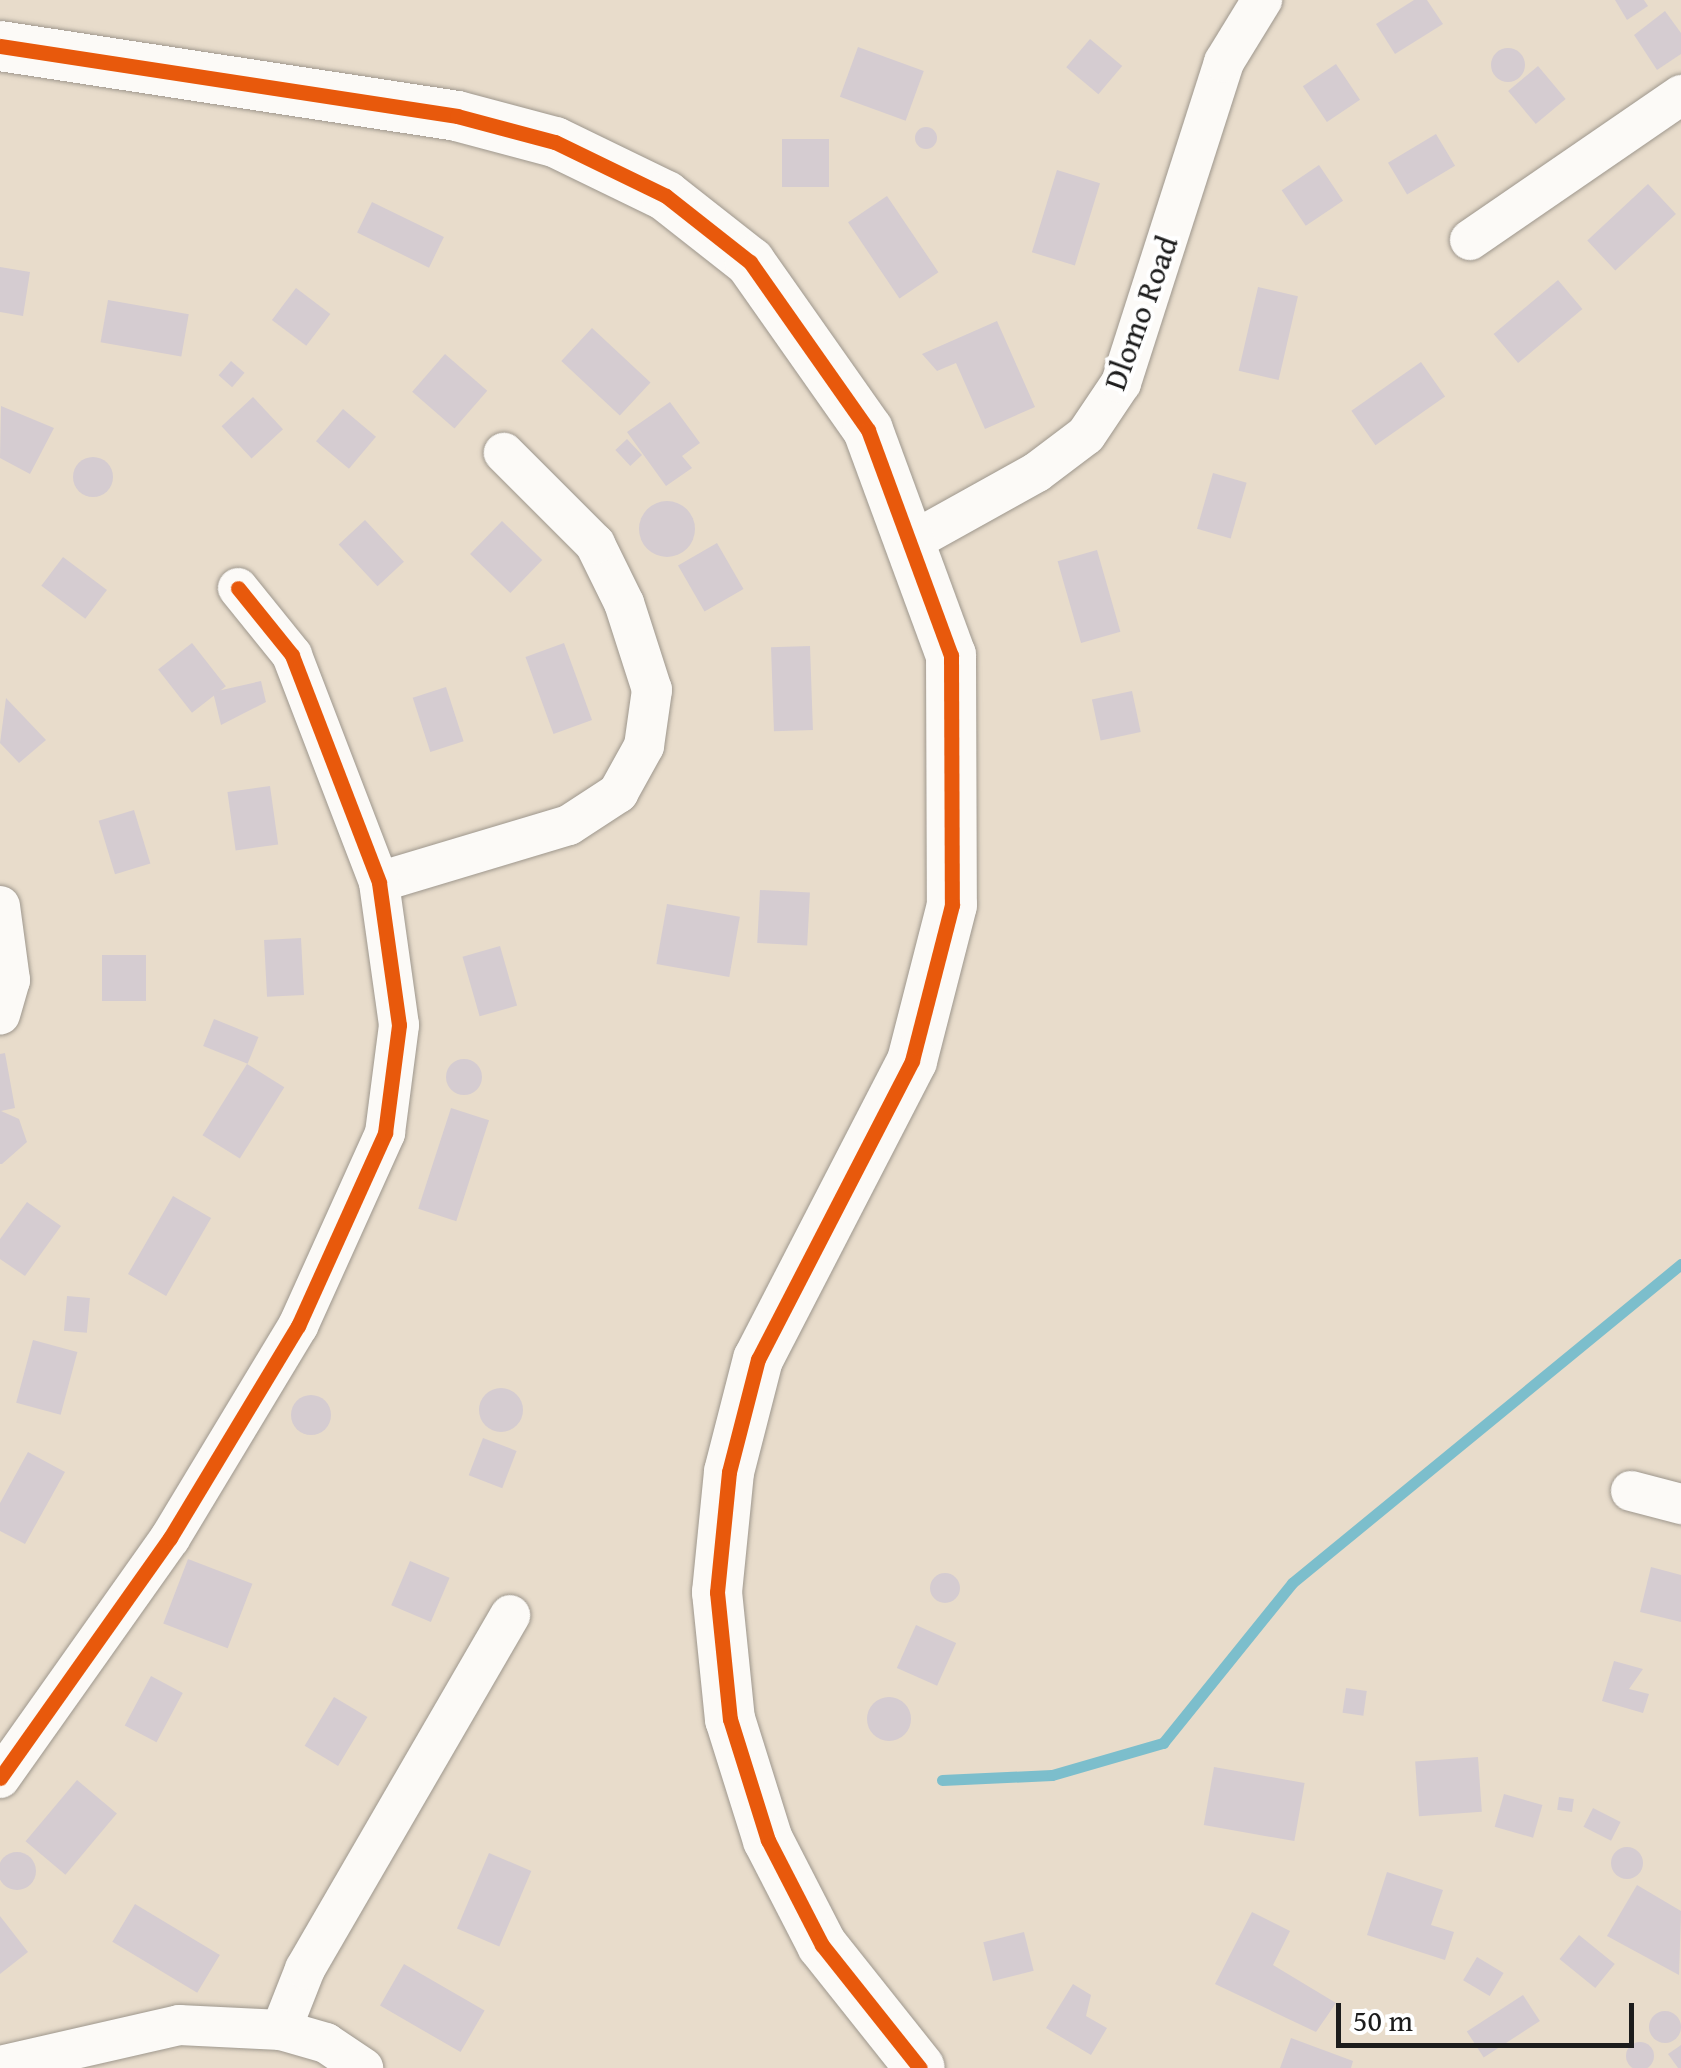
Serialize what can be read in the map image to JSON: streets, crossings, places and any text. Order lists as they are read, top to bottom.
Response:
{
  "streets": {
    "street": ["Dlomo Road"]
  },
  "scale_bar": "50 m"
}
